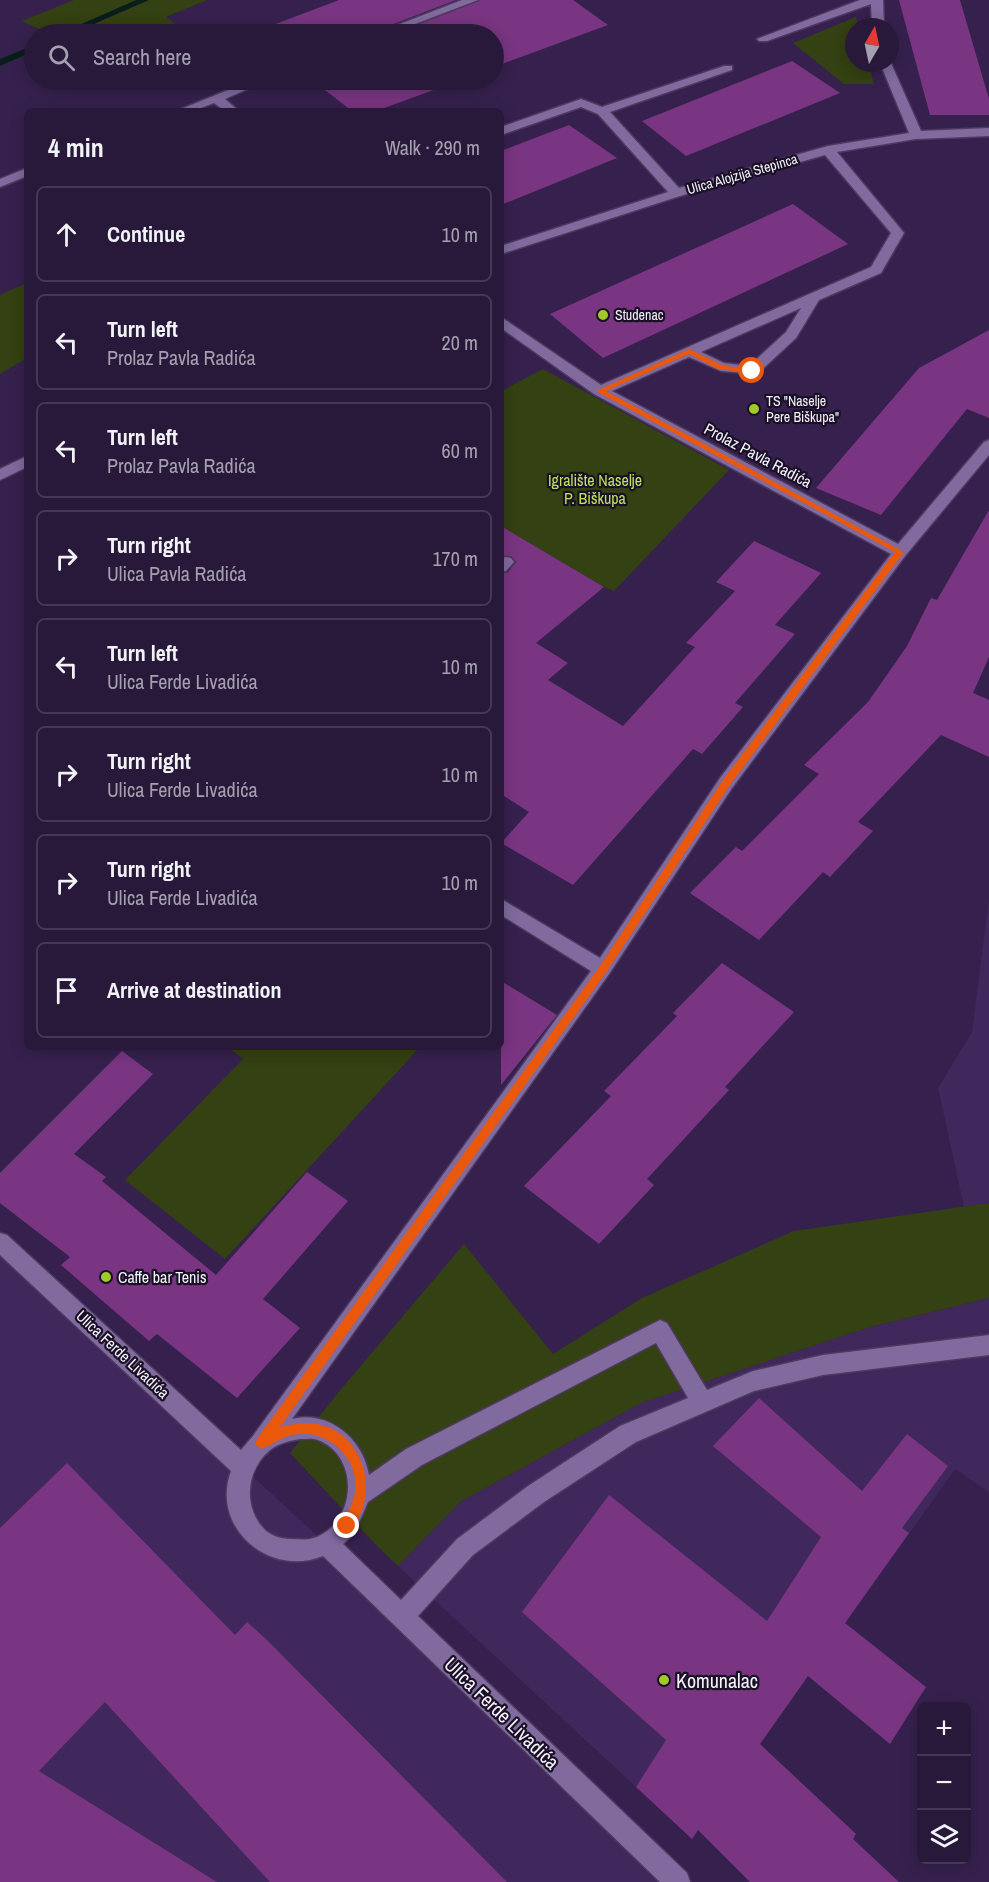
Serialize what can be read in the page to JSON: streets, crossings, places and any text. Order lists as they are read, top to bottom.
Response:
{
  "streets": {
    "street": ["Ulica Alojzija Stepinca", "Prolaz Pavla Radića", "Ulica Ferde Livadića"]
  },
  "parks": ["Igralište Naselje P. Biškupa"],
  "places": [
    "Studenac",
    "TS \"Naselje Pere Biškupa\"",
    "Caffe bar Tenis",
    "Komunalac"
  ],
  "north": "top",
  "page": {
    "search": "Search here",
    "heading": ["4 min", "Walk · 290 m"],
    "list": [
      ["Continue", "10 m"],
      ["Turn left", "Prolaz Pavla Radića", "20 m"],
      ["Turn left", "Prolaz Pavla Radića", "60 m"],
      ["Turn right", "Ulica Pavla Radića", "170 m"],
      ["Turn left", "Ulica Ferde Livadića", "10 m"],
      ["Turn right", "Ulica Ferde Livadića", "10 m"],
      ["Turn right", "Ulica Ferde Livadića", "10 m"],
      "Arrive at destination"
    ],
    "map_buttons": ["+", "−"]
  }
}
